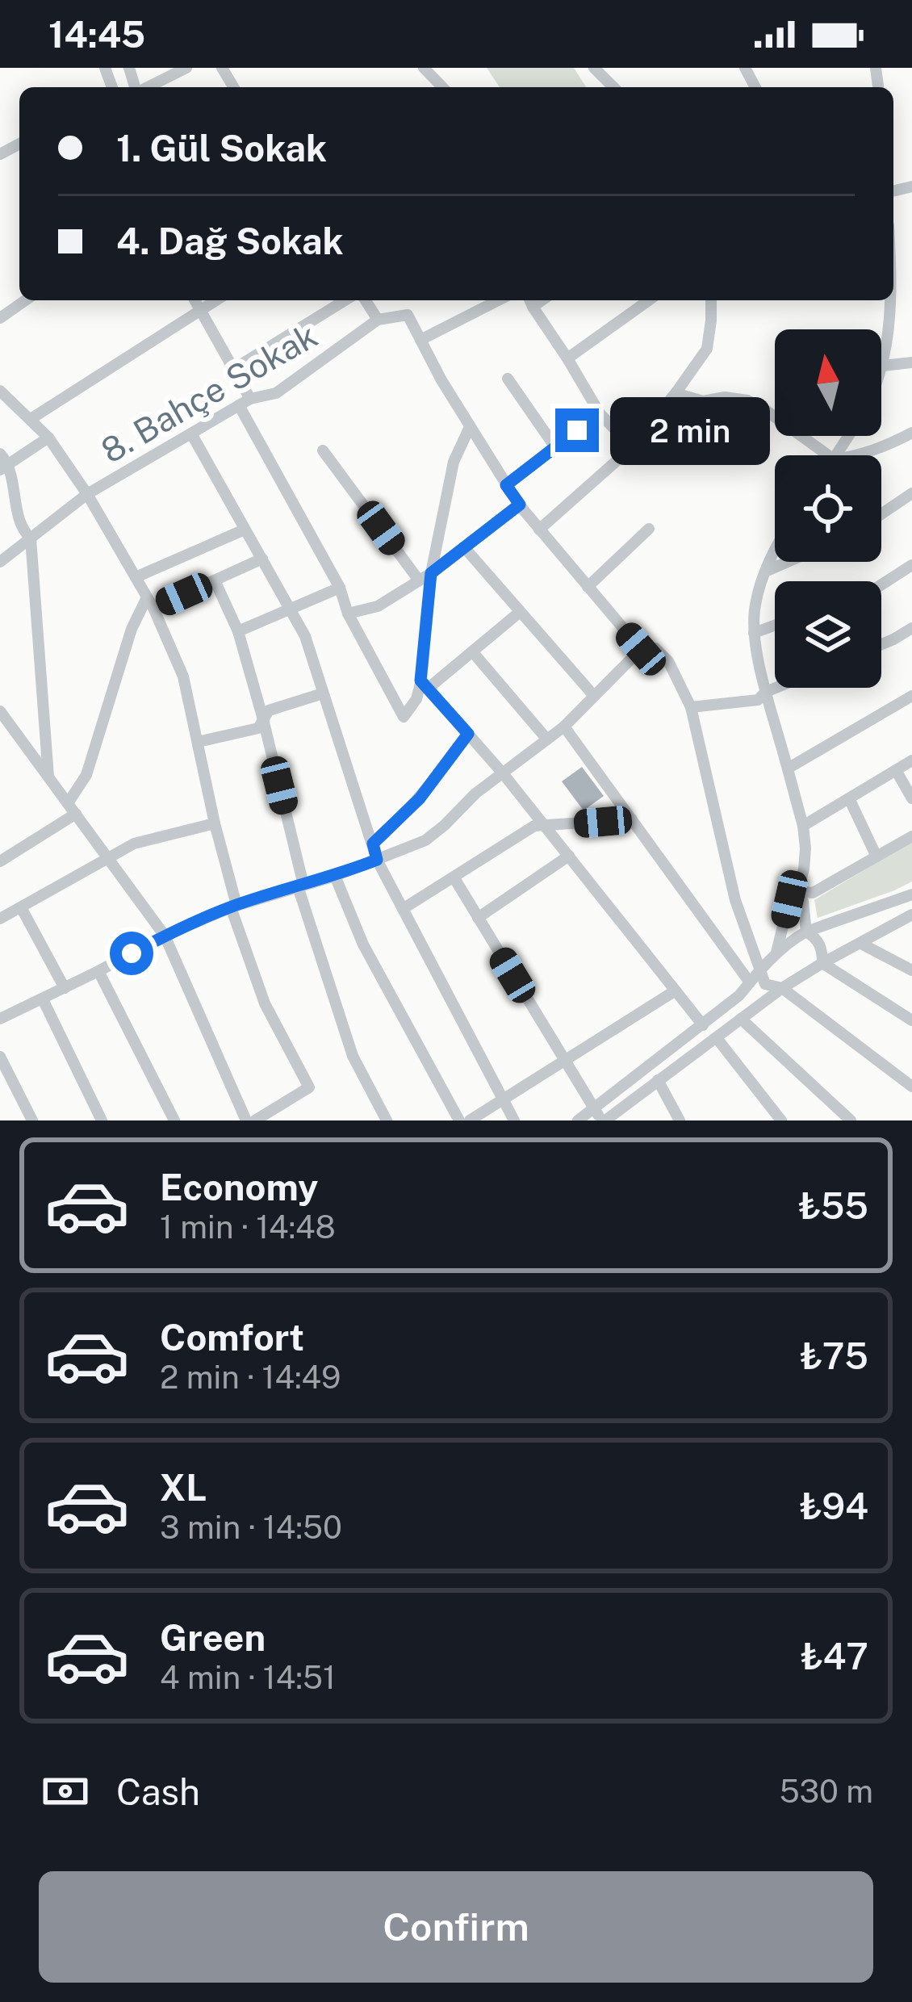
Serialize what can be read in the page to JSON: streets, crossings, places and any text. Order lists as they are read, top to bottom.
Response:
{
  "streets": {
    "street": ["8. Bahçe Sokak"]
  },
  "north": "top",
  "page": {
    "status": "14:45",
    "banner": ["1. Gül Sokak", "4. Dağ Sokak"],
    "bubble": "2 min",
    "list": [
      {
        "name": "Economy",
        "note": "1 min · 14:48",
        "value": "₺55"
      },
      {
        "name": "Comfort",
        "note": "2 min · 14:49",
        "value": "₺75"
      },
      {
        "name": "XL",
        "note": "3 min · 14:50",
        "value": "₺94"
      },
      {
        "name": "Green",
        "note": "4 min · 14:51",
        "value": "₺47"
      }
    ],
    "pay": ["Cash", "530 m"],
    "buttons": "Confirm"
  }
}
